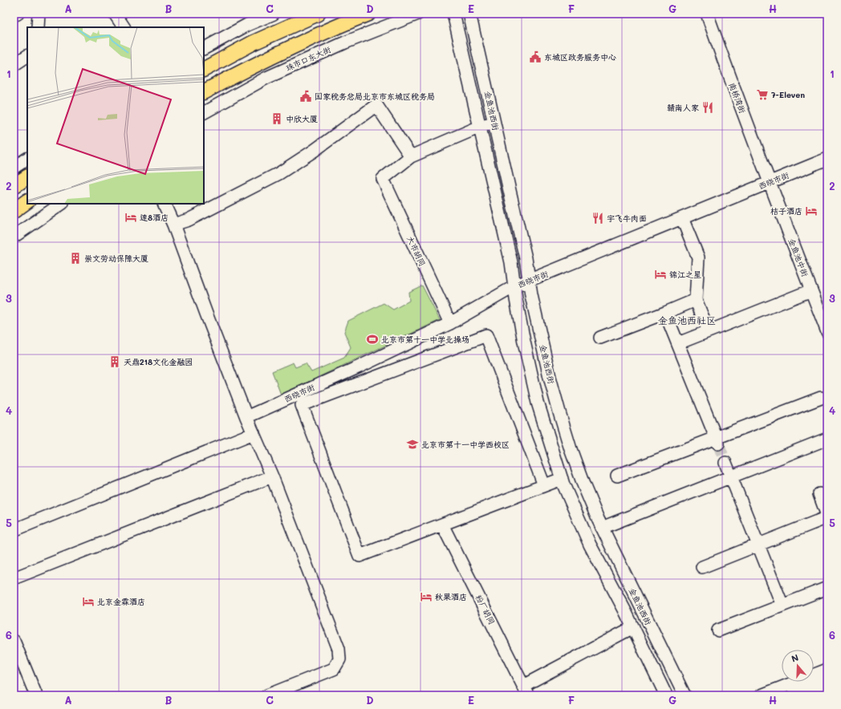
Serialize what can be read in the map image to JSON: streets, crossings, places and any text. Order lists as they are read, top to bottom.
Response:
{
  "streets": {
    "main road": ["珠市口东大街"],
    "street": [
      "南桥湾街",
      "金鱼池西街",
      "西晓市街",
      "大市胡同",
      "金鱼池中街",
      "粉厂胡同"
    ]
  },
  "crossings": [
    ["南桥湾街", "西晓市街"],
    ["南桥湾街", "金鱼池中街"],
    ["金鱼池西街", "西晓市街"],
    ["西晓市街", "大市胡同"],
    ["西晓市街", "金鱼池中街"]
  ],
  "districts": ["金鱼池西社区"],
  "places": {
    "public building": ["东城区政务服务中心", "国家税务总局北京市东城区税务局"],
    "supermarket": ["7-Eleven"],
    "restaurant": ["赣南人家", "宇飞牛肉面"],
    "building": ["中欣大厦", "崇文劳动保障大厦", "天鼎218文化金融园"],
    "hotel": [
      "桔子酒店",
      "速8酒店",
      "锦江之星",
      "秋果酒店",
      "北京金霖酒店"
    ],
    "sports": ["北京市第十一中学北操场"],
    "school or university": ["北京市第十一中学西校区"]
  },
  "north": "top",
  "grid": {
    "columns": [
      "A",
      "B",
      "C",
      "D",
      "E",
      "F",
      "G",
      "H"
    ],
    "rows": [
      "1",
      "2",
      "3",
      "4",
      "5",
      "6"
    ]
  }
}
